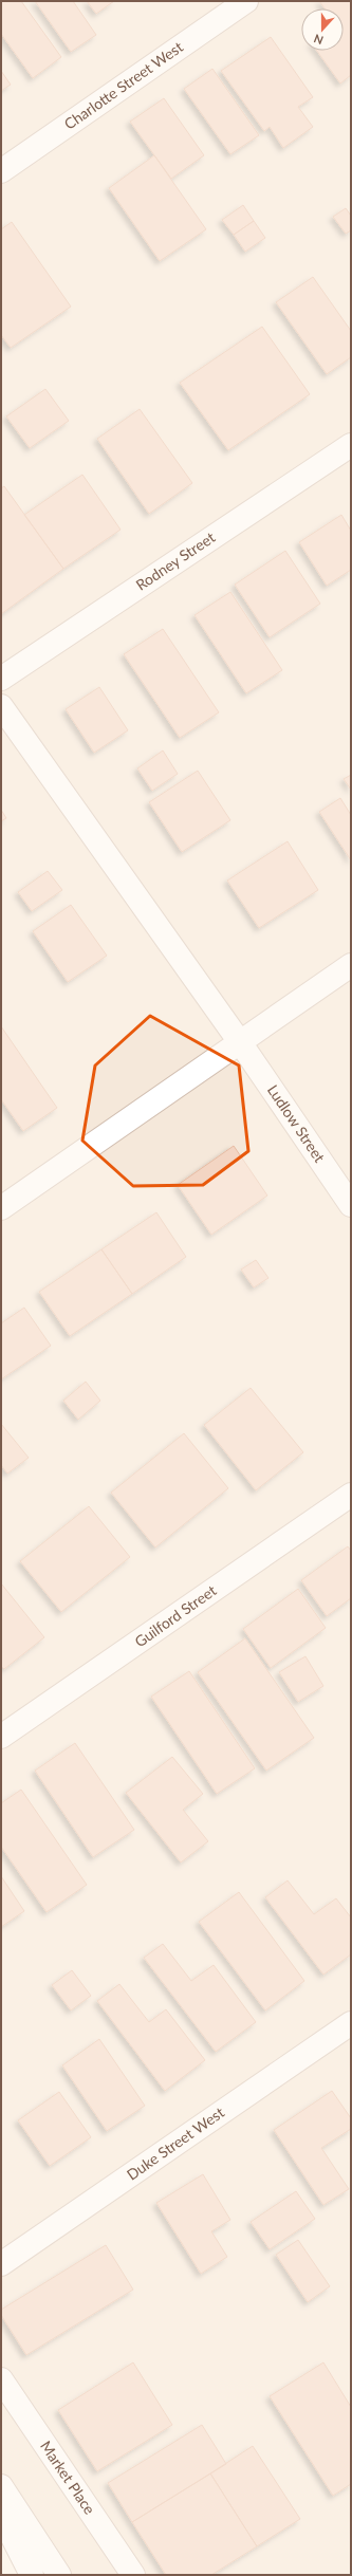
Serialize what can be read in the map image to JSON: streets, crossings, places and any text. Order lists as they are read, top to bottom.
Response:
{
  "streets": {
    "street": [
      "Charlotte Street West",
      "Rodney Street",
      "Ludlow Street",
      "Guilford Street",
      "Duke Street West",
      "Market Place"
    ]
  },
  "north": "bottom"
}
